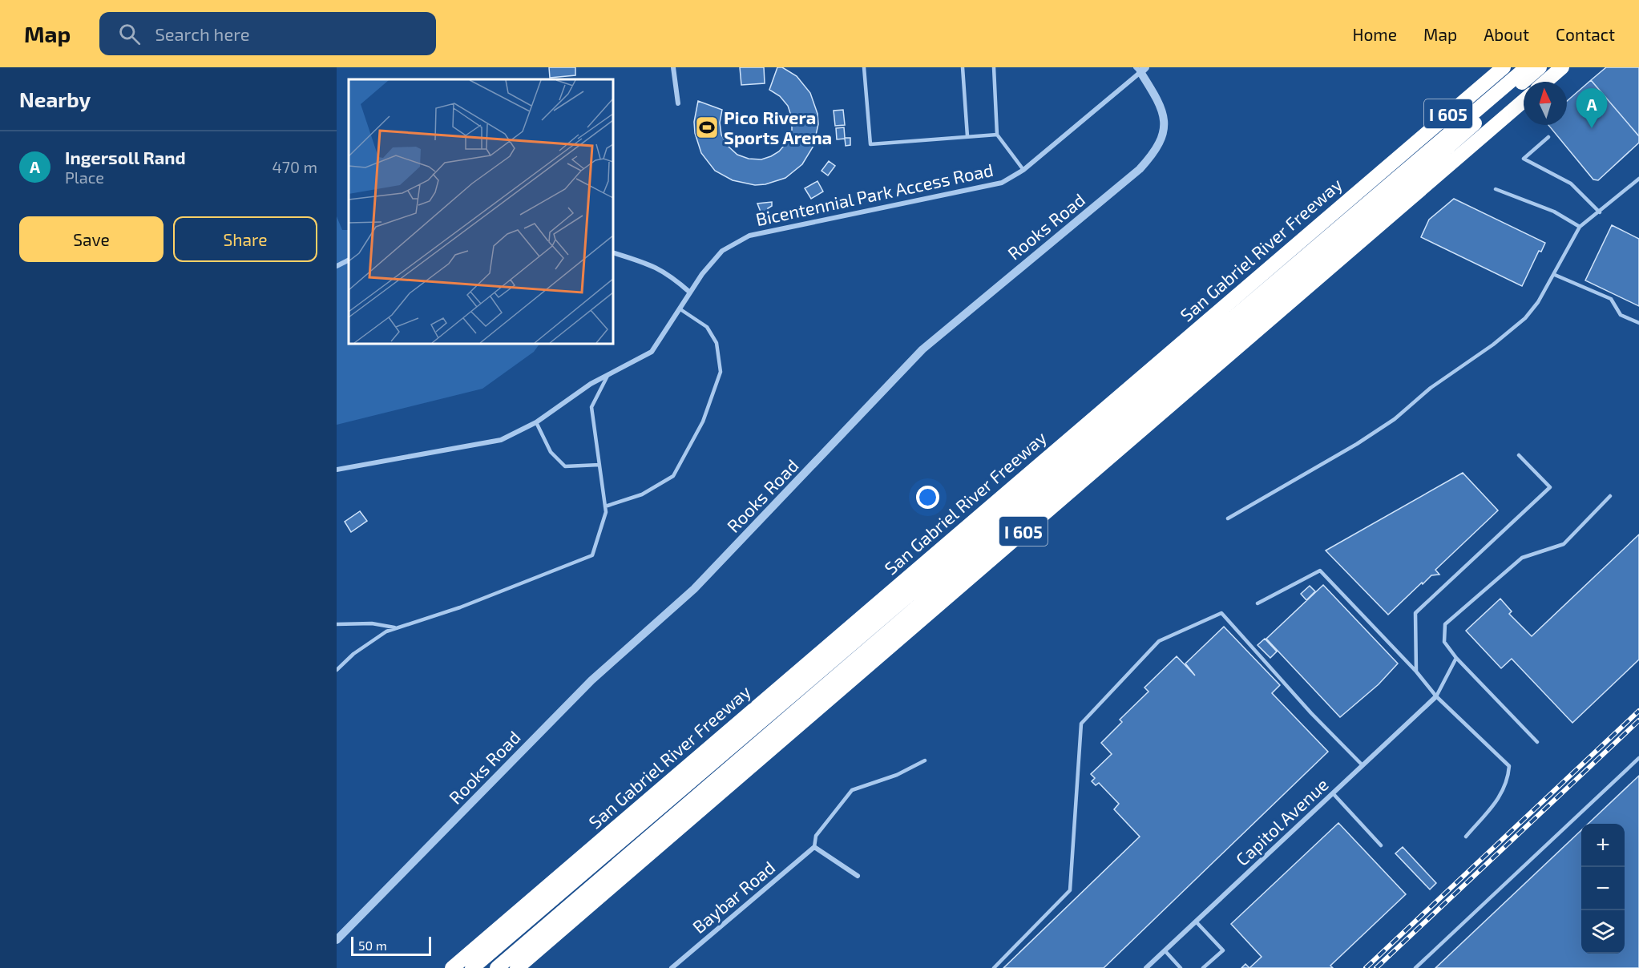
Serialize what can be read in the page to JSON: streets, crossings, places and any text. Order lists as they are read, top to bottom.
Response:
{
  "streets": {
    "highway": ["I 605", "San Gabriel River Freeway"],
    "street": [
      "Bicentennial Park Access Road",
      "Rooks Road",
      "Capitol Avenue",
      "Baybar Road"
    ]
  },
  "crossings": [
    ["Bicentennial Park Access Road", "Rooks Road"]
  ],
  "places": {
    "sports": ["Pico Rivera Sports Arena"]
  },
  "scale_bar": "50 m",
  "north": "top",
  "page": {
    "header": "Map",
    "search": "Search here",
    "nav": [
      "Home",
      "Map",
      "About",
      "Contact"
    ],
    "heading": "Nearby",
    "pins": "A",
    "list": [
      {
        "mark": "A",
        "name": "Ingersoll Rand",
        "note": "Place",
        "value": "470 m"
      }
    ],
    "buttons": ["Save", "Share"],
    "map_buttons": ["+", "−"],
    "scale": "50 m"
  }
}
